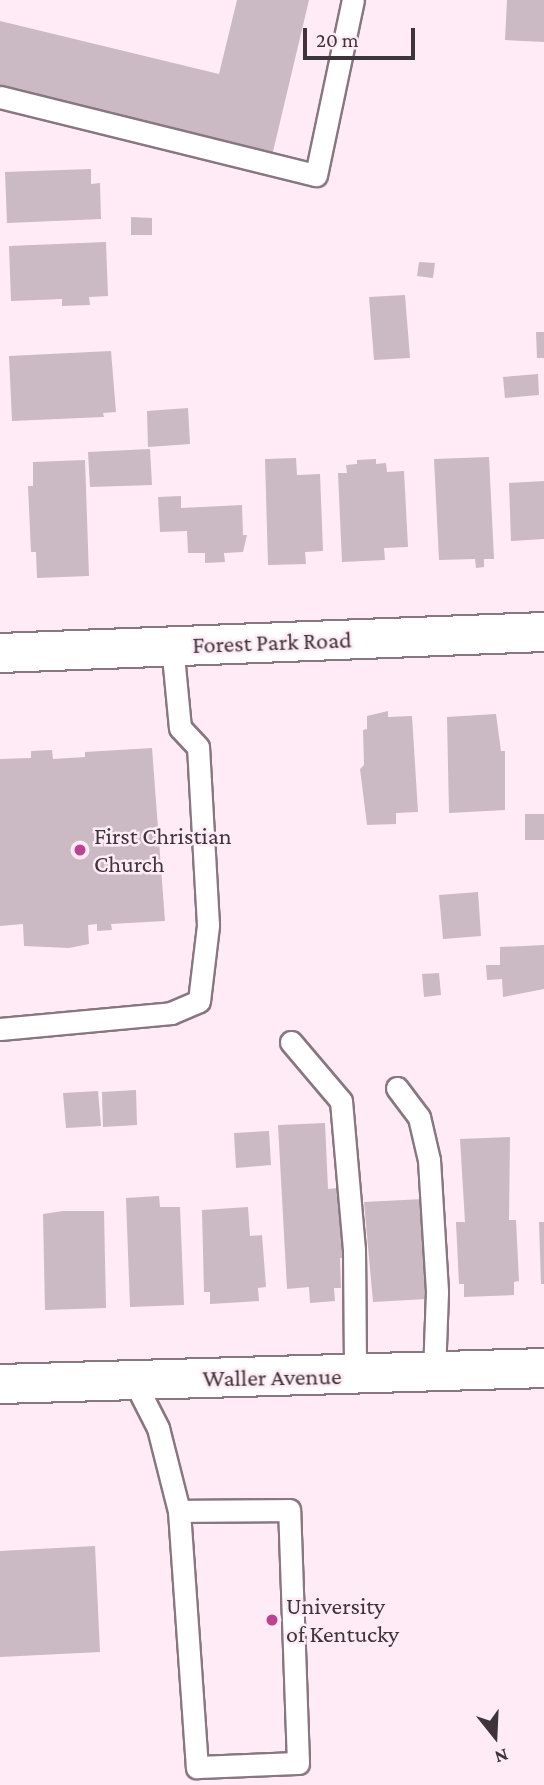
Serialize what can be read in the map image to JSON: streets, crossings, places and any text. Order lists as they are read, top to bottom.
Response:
{
  "streets": {
    "main road": ["Forest Park Road", "Waller Avenue"]
  },
  "places": ["First Christian Church", "University of Kentucky"],
  "scale_bar": "20 m",
  "north": "bottom"
}
